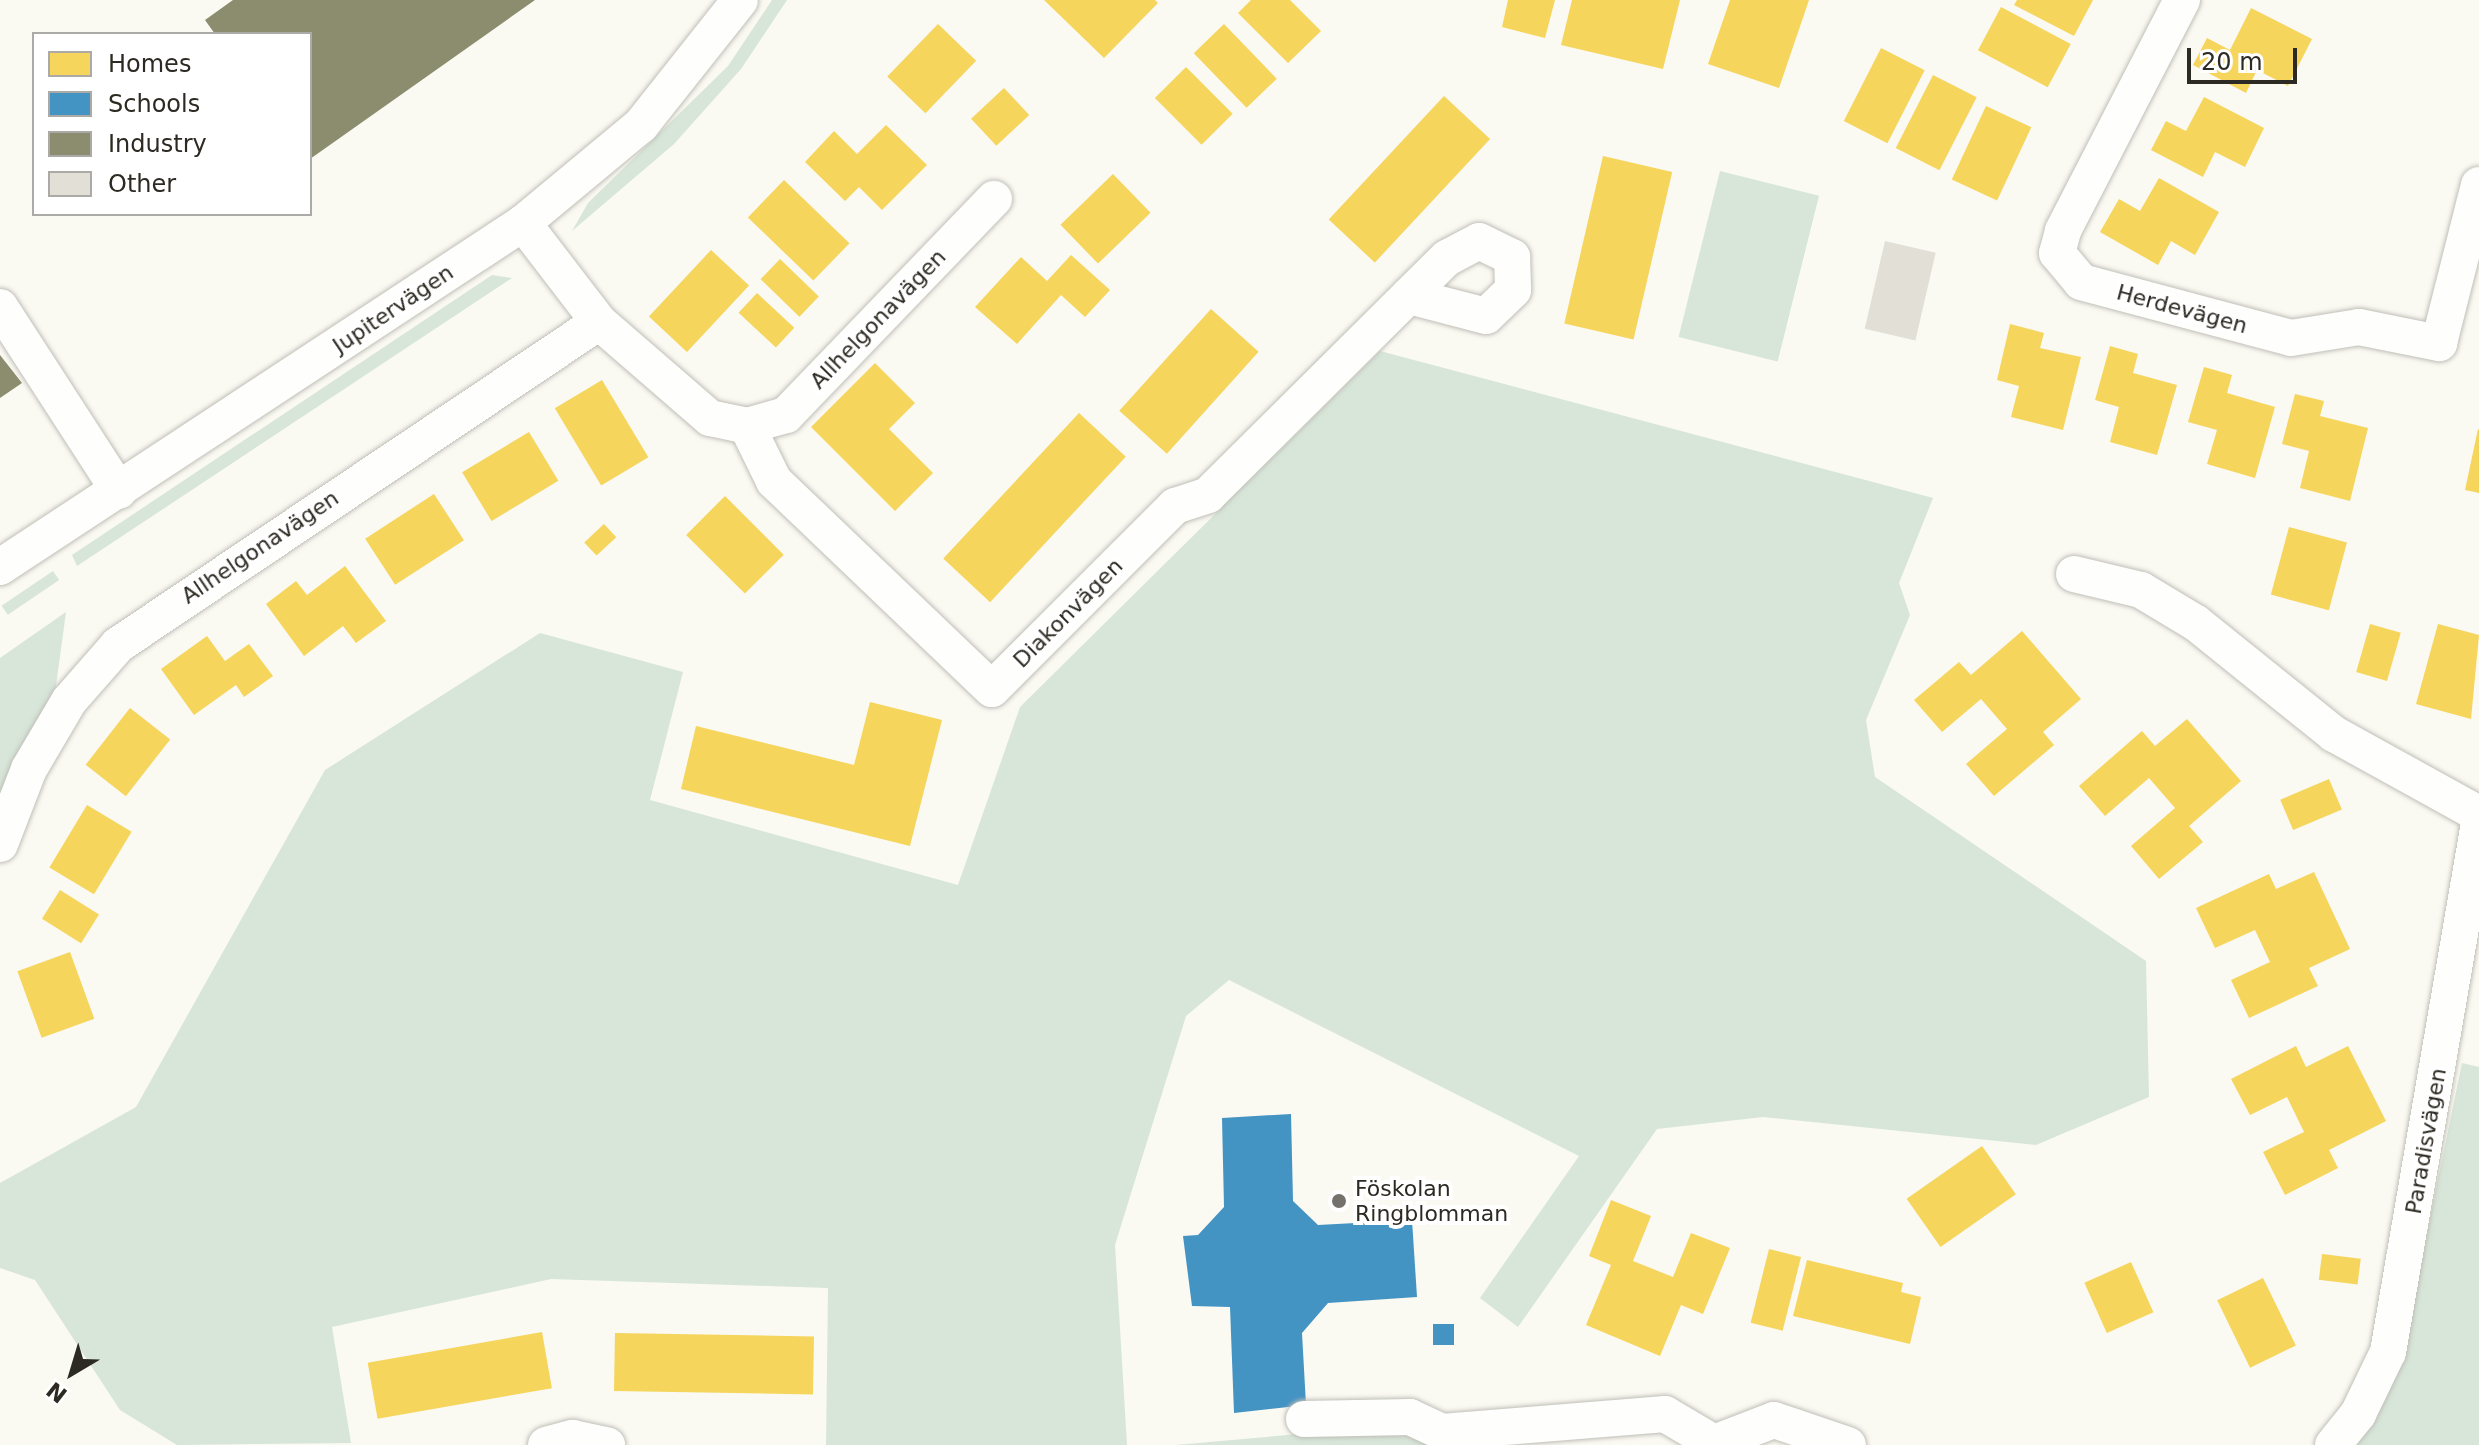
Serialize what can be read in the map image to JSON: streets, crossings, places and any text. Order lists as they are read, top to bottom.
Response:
{
  "streets": {
    "street": [
      "Jupitervägen",
      "Herdevägen",
      "Allhelgonavägen",
      "Diakonvägen",
      "Paradisvägen"
    ]
  },
  "crossings": [
    ["Jupitervägen", "Allhelgonavägen"],
    ["Allhelgonavägen", "Diakonvägen"]
  ],
  "places": ["Föskolan Ringblomman"],
  "legend": [
    "Homes",
    "Schools",
    "Industry",
    "Other"
  ],
  "scale_bar": "20 m",
  "north": "bottom left"
}
